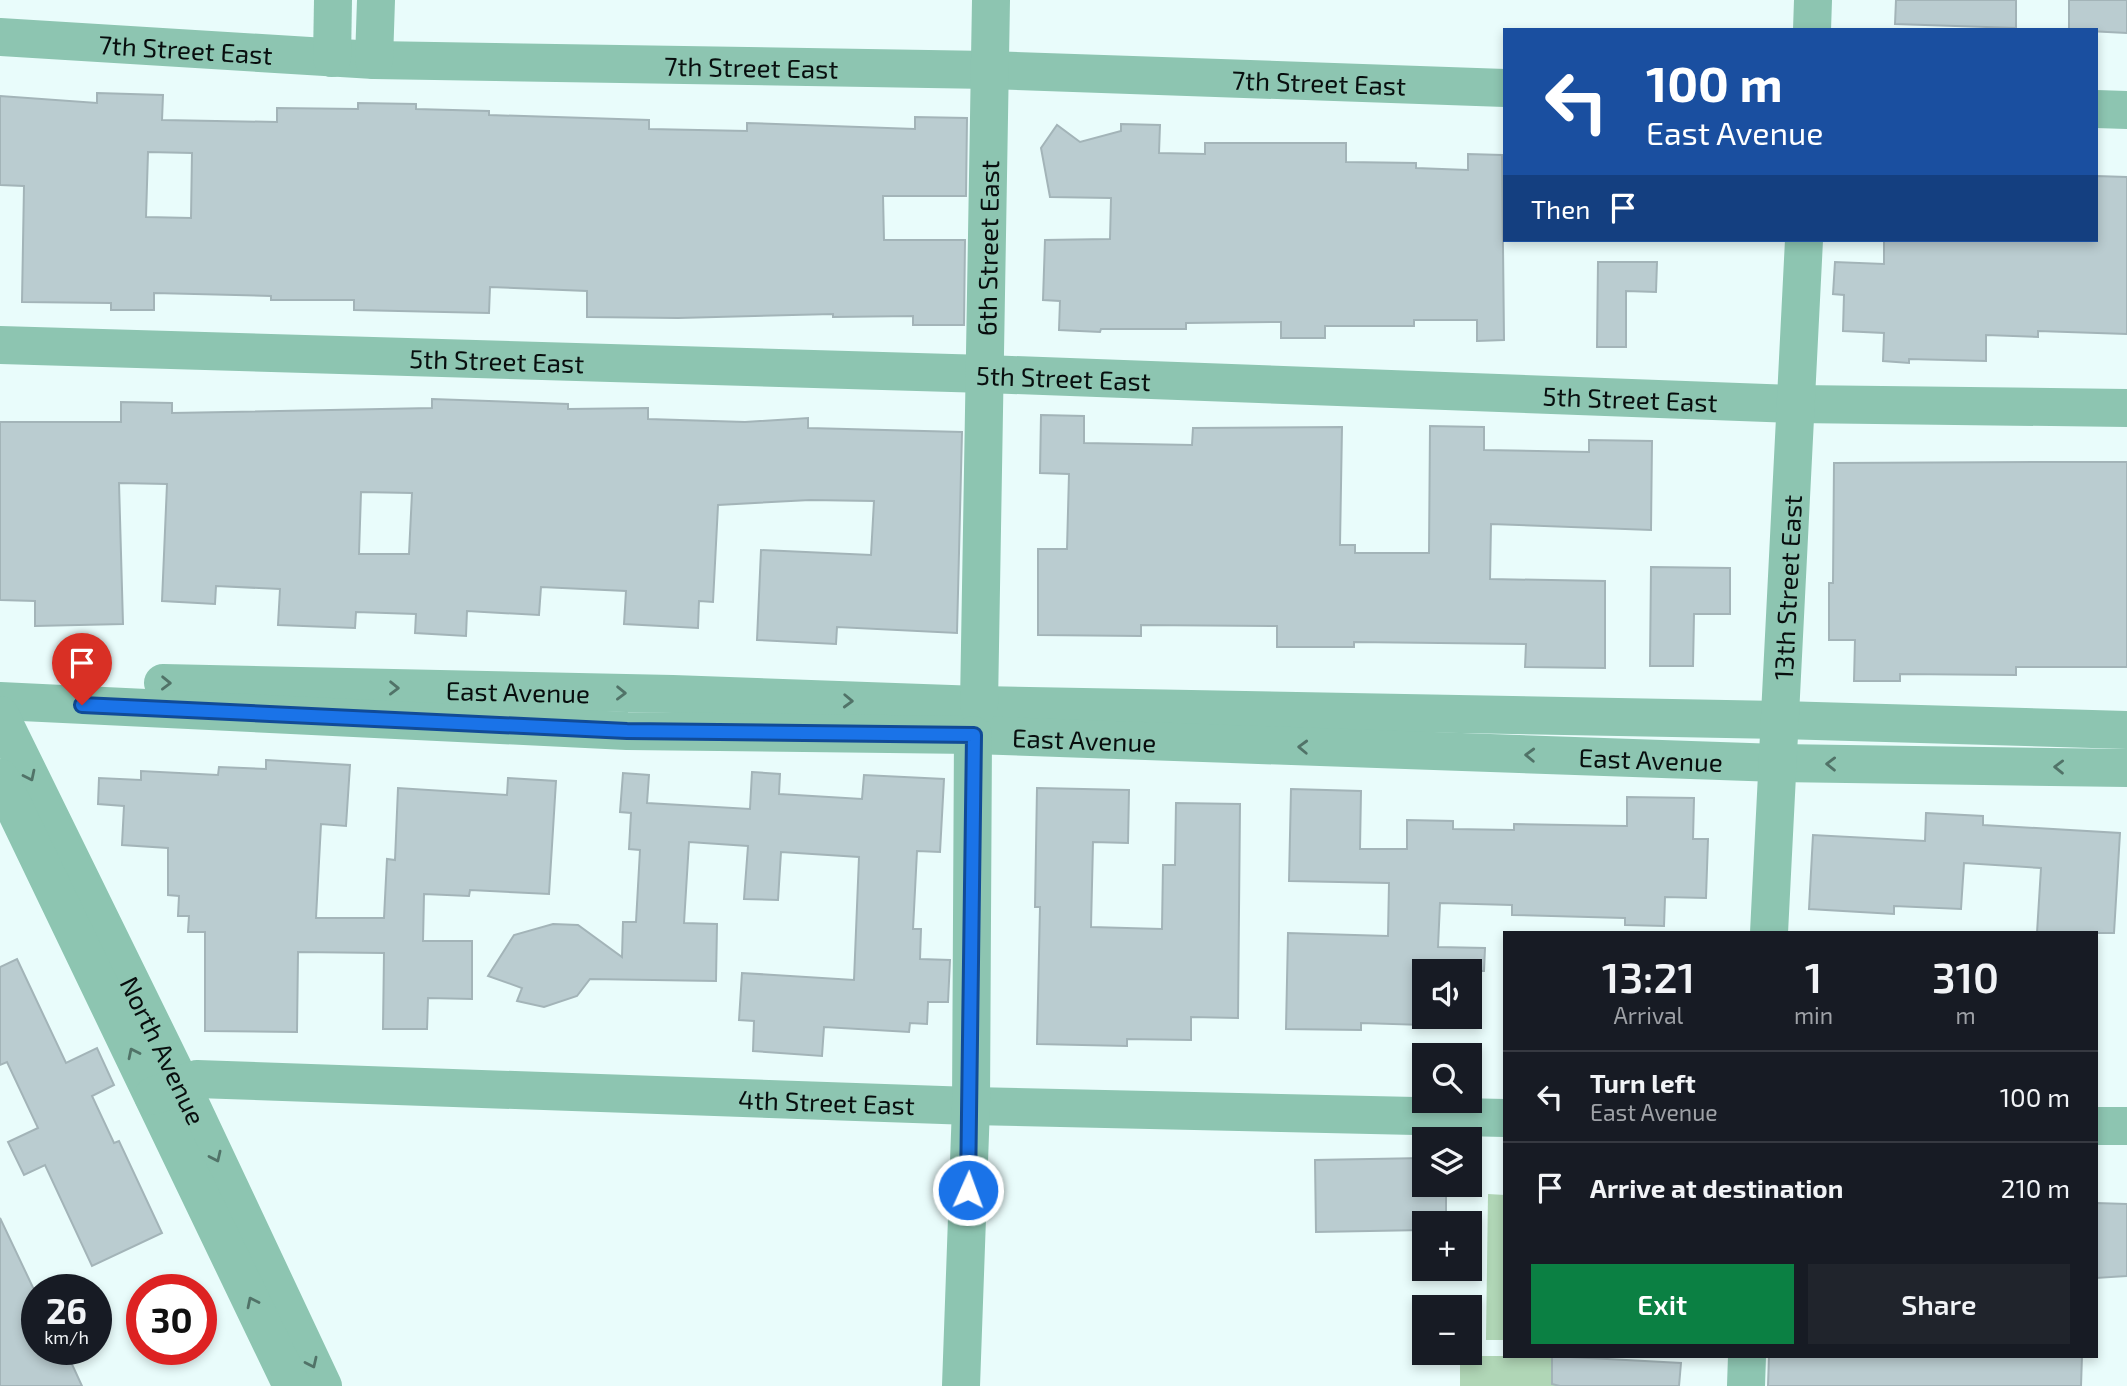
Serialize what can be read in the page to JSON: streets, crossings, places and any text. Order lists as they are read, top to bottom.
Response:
{
  "streets": {
    "street": [
      "7th Street East",
      "6th Street East",
      "5th Street East",
      "13th Street East",
      "East Avenue",
      "North Avenue",
      "4th Street East"
    ]
  },
  "crossings": [
    ["7th Street East", "6th Street East"],
    ["6th Street East", "5th Street East"],
    ["6th Street East", "East Avenue"],
    ["6th Street East", "4th Street East"],
    ["5th Street East", "13th Street East"],
    ["13th Street East", "East Avenue"],
    ["North Avenue", "4th Street East"]
  ],
  "page": {
    "turn": ["100 m", "East Avenue"],
    "then": "Then",
    "eta": [
      "13:21",
      "Arrival",
      "1",
      "min",
      "310",
      "m"
    ],
    "map_buttons": ["+", "−"],
    "list": [
      {
        "name": "Turn left",
        "note": "East Avenue",
        "value": "100 m"
      },
      {
        "name": "Arrive at destination",
        "value": "210 m"
      }
    ],
    "buttons": ["Exit", "Share"],
    "speed": "26 km/h",
    "limit": "30"
  }
}
